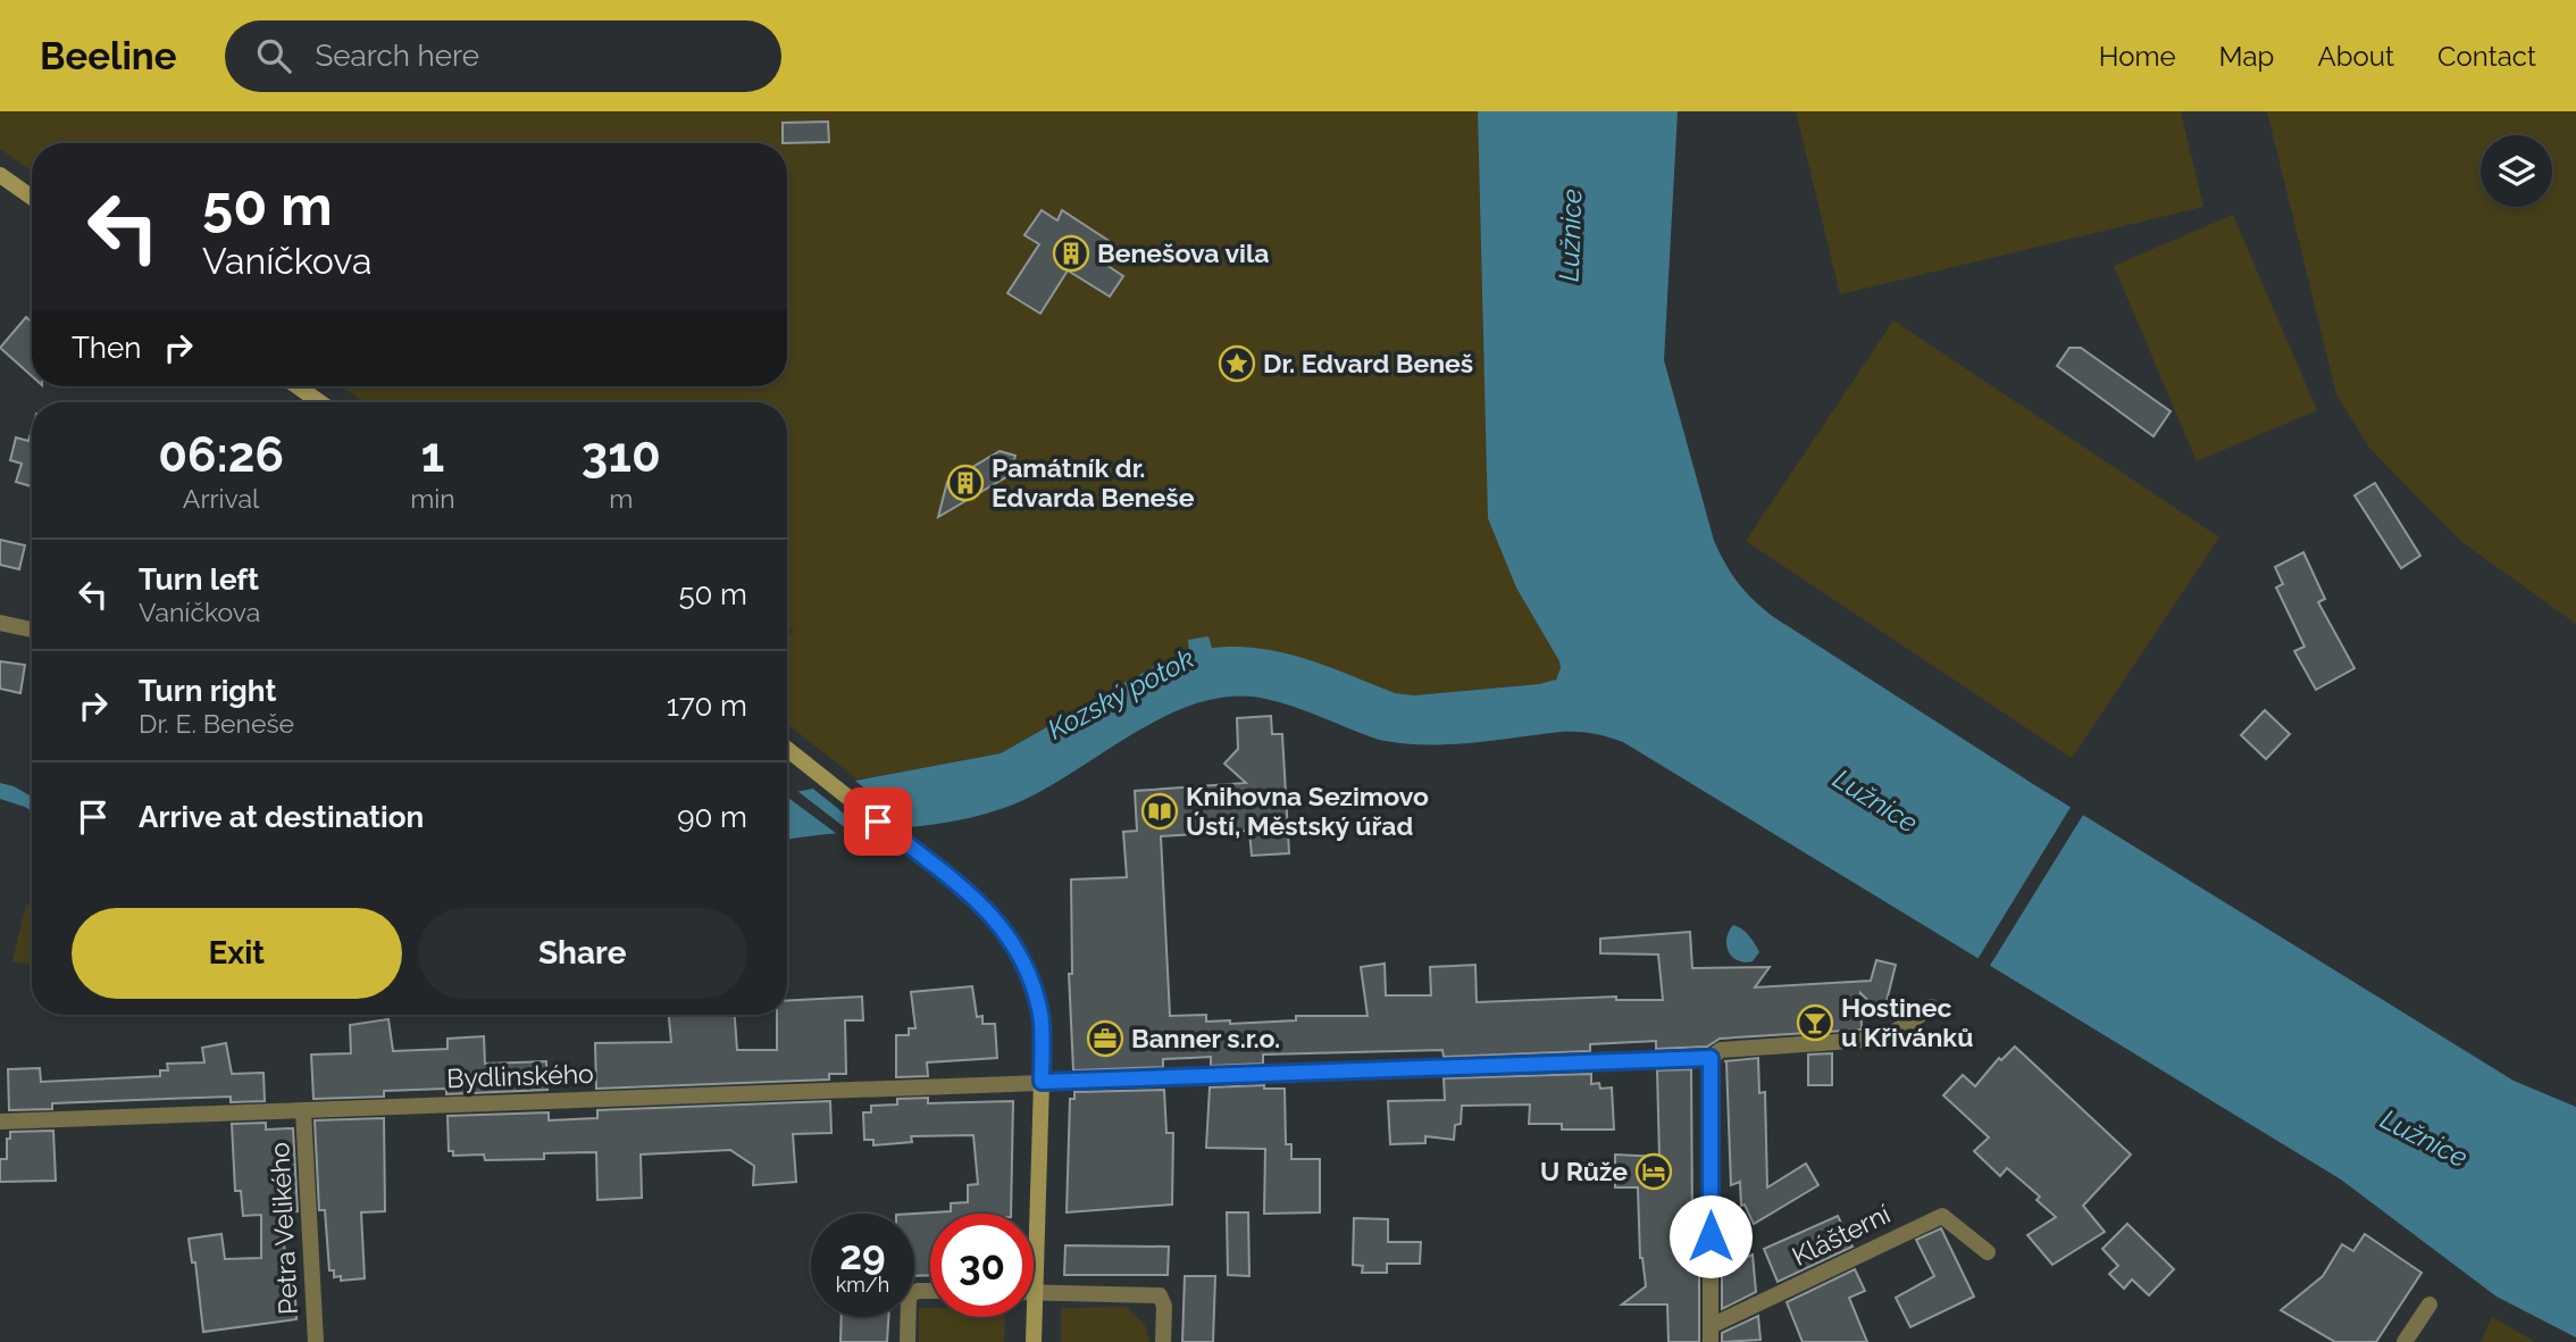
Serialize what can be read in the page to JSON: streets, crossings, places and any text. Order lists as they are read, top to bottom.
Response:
{
  "streets": {
    "street": ["Bydlinského", "Petra Velikého", "Klášterní"]
  },
  "crossings": [
    ["Bydlinského", "Petra Velikého"]
  ],
  "water": ["Lužnice", "Kozský potok"],
  "places": {
    "building": ["Benešova vila", "Památník dr. Edvarda Beneše"],
    "place": ["Dr. Edvard Beneš"],
    "library": ["Knihovna Sezimovo Ústí, Městský úřad"],
    "bar": ["Hostinec u Křivánků"],
    "office": ["Banner s.r.o."],
    "hotel": ["U Růže"]
  },
  "page": {
    "header": "Beeline",
    "search": "Search here",
    "nav": [
      "Home",
      "Map",
      "About",
      "Contact"
    ],
    "turn": ["50 m", "Vaníčkova"],
    "then": "Then",
    "eta": [
      "06:26",
      "Arrival",
      "1",
      "min",
      "310",
      "m"
    ],
    "list": [
      {
        "name": "Turn left",
        "note": "Vaníčkova",
        "value": "50 m"
      },
      {
        "name": "Turn right",
        "note": "Dr. E. Beneše",
        "value": "170 m"
      },
      {
        "name": "Arrive at destination",
        "value": "90 m"
      }
    ],
    "buttons": ["Exit", "Share"],
    "speed": "29 km/h",
    "limit": "30"
  }
}
